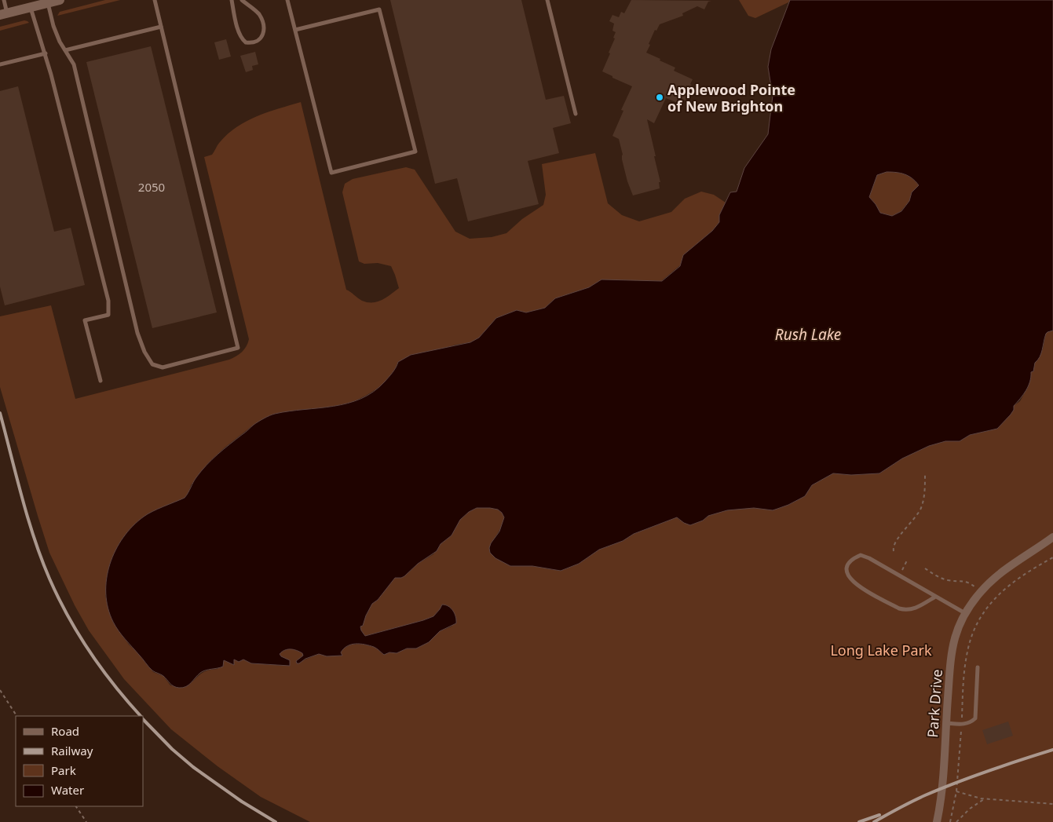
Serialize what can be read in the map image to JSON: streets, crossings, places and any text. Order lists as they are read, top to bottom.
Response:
{
  "streets": {
    "street": ["Park Drive"]
  },
  "water": ["Rush Lake"],
  "parks": ["Long Lake Park"],
  "places": ["Applewood Pointe of New Brighton"],
  "house_numbers": ["2050"],
  "legend": [
    "Road",
    "Railway",
    "Park",
    "Water"
  ]
}
